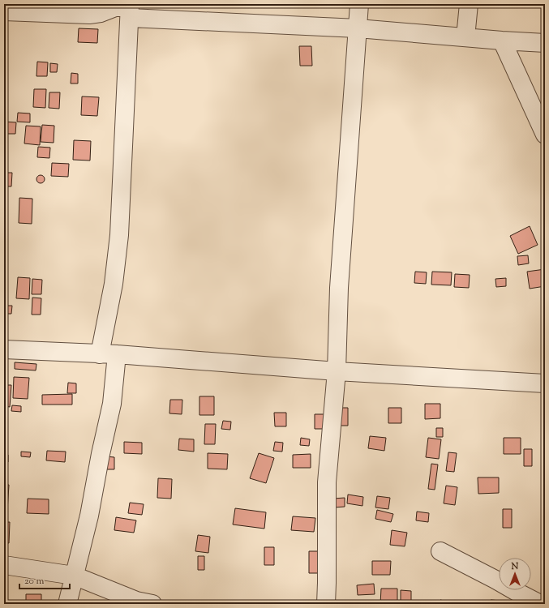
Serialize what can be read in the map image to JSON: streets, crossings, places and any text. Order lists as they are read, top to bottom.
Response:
{
  "scale_bar": "20 m",
  "north": "top"
}
